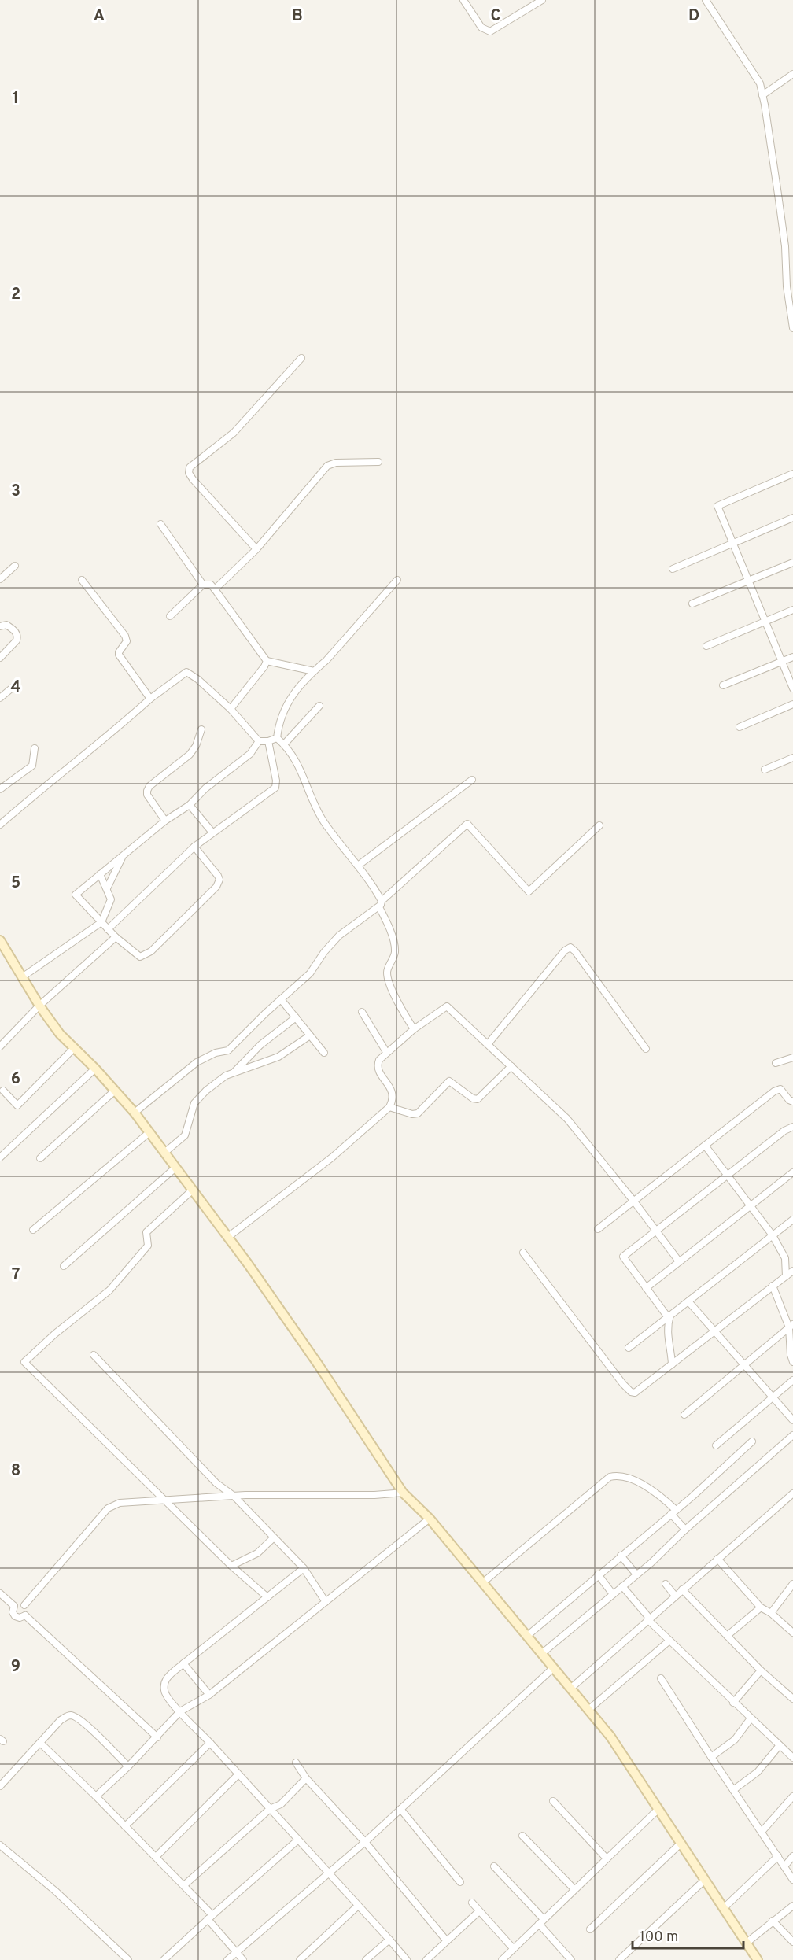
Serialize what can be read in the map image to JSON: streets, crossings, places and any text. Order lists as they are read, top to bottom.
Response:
{
  "scale_bar": "100 m",
  "grid": {
    "columns": [
      "A",
      "B",
      "C",
      "D"
    ],
    "rows": [
      "1",
      "2",
      "3",
      "4",
      "5",
      "6",
      "7",
      "8",
      "9"
    ]
  }
}
